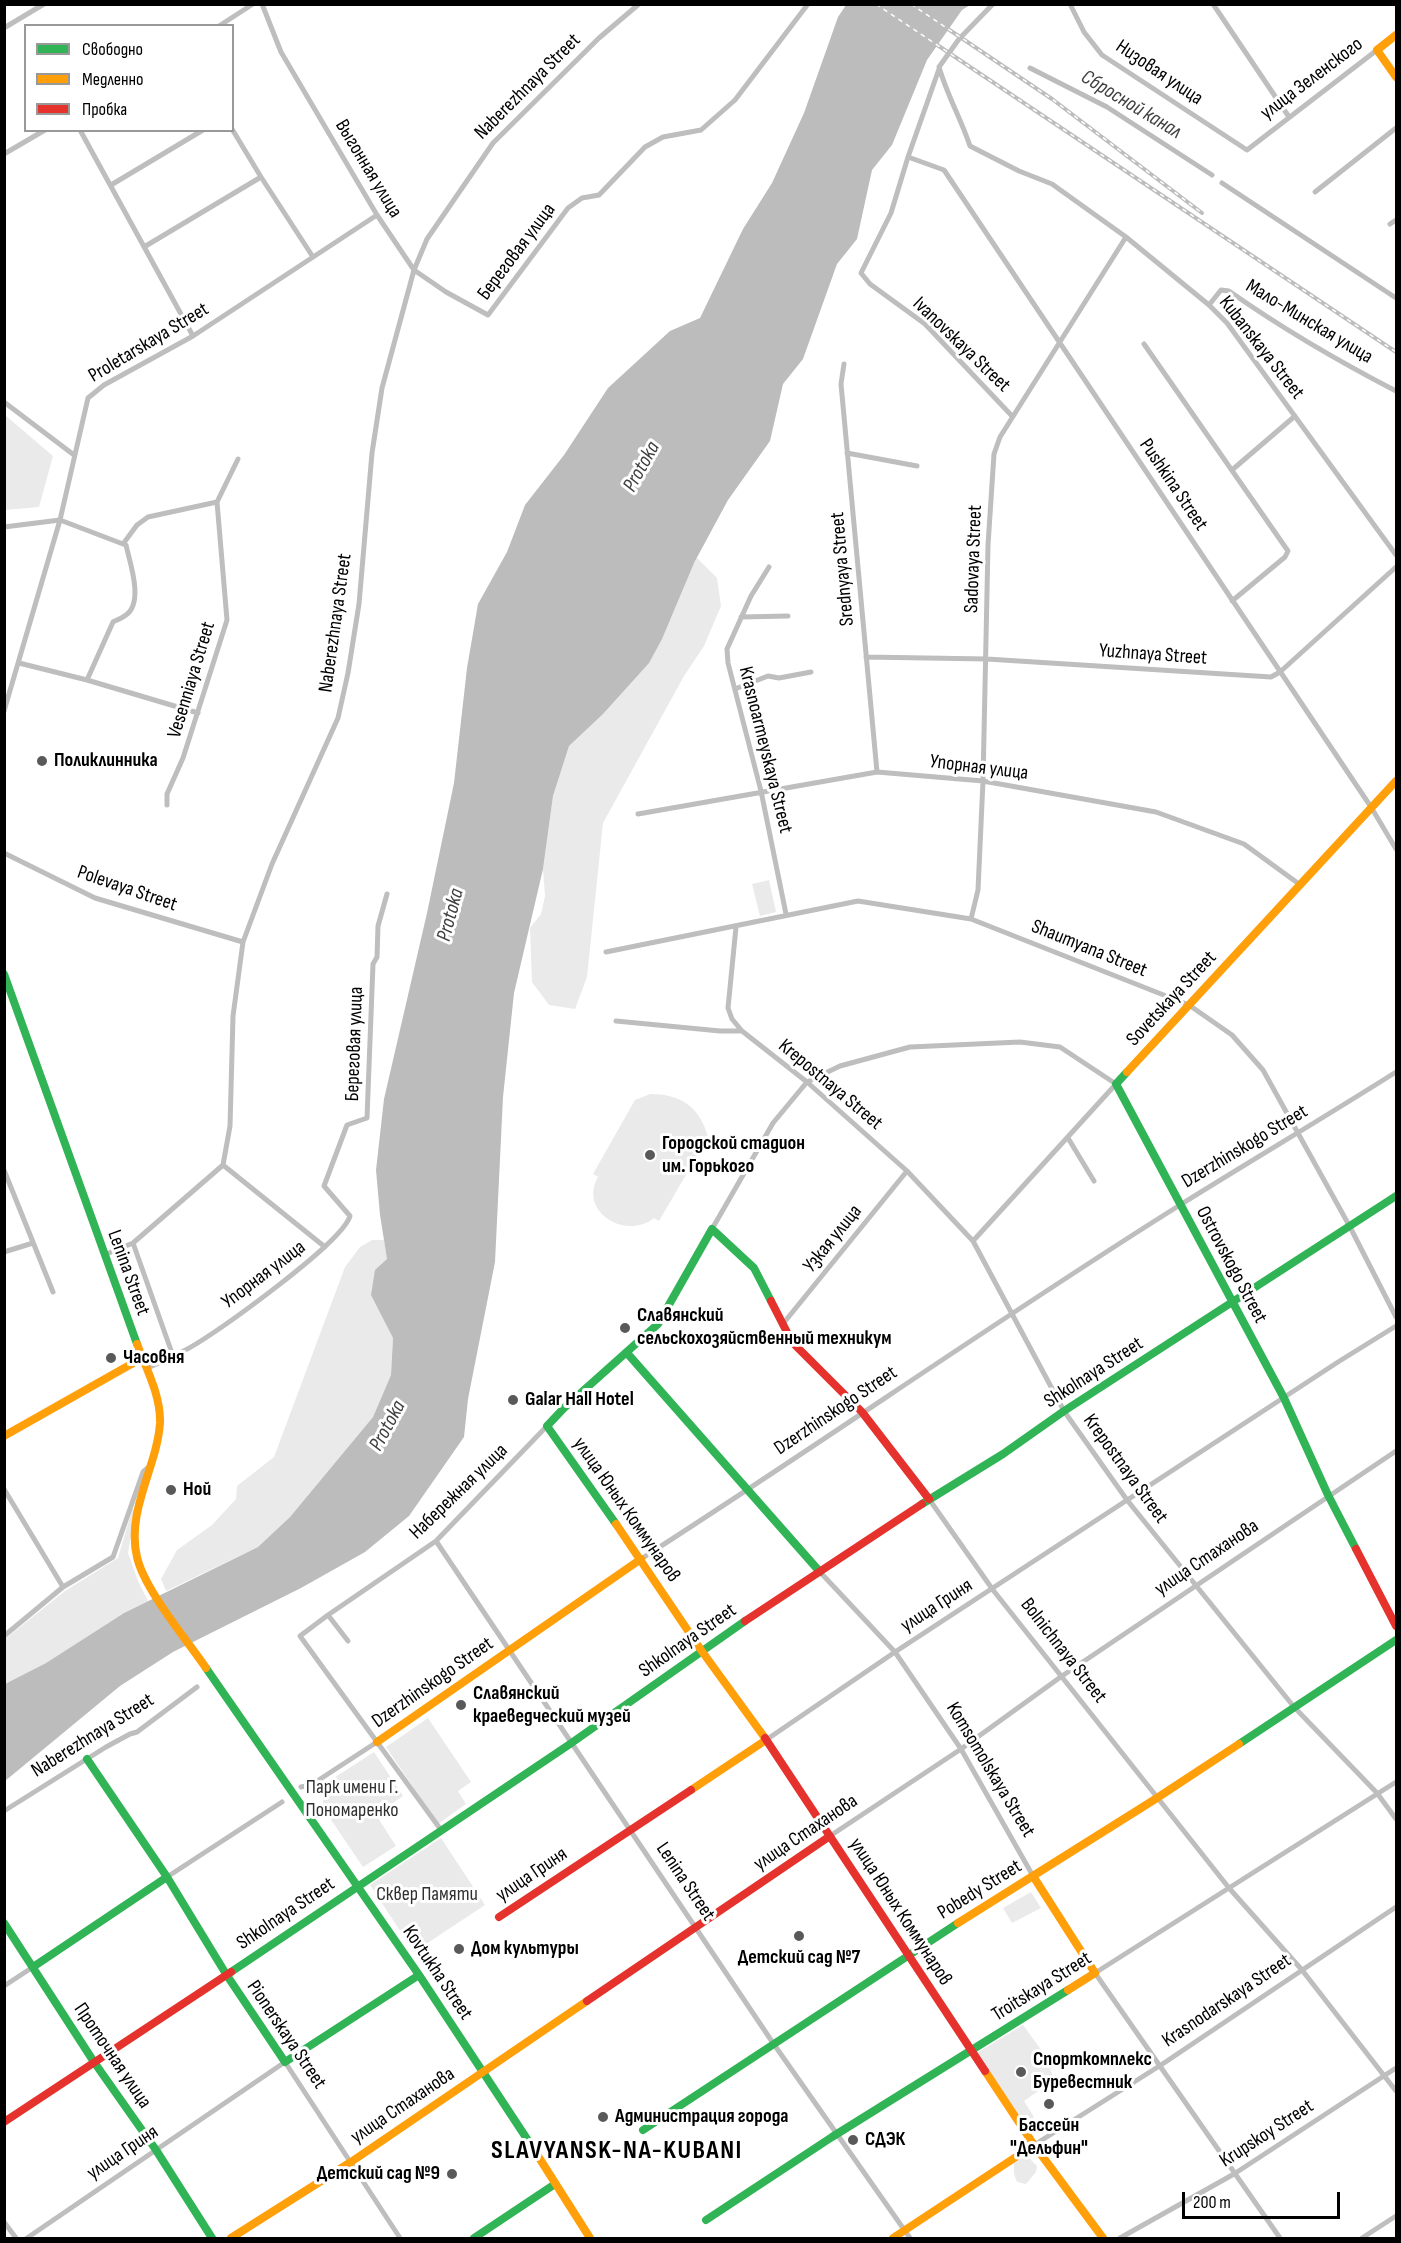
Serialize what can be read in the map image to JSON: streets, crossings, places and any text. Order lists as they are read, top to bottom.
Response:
{
  "streets": {
    "street": [
      "Низовая улица",
      "улица Зеленского",
      "Naberezhnaya Street",
      "Выгонная улица",
      "Береговая улица",
      "Мало-Минская улица",
      "Proletarskaya Street",
      "Ivanovskaya Street",
      "Kubanskaya Street",
      "Pushkina Street",
      "Sadovaya Street",
      "Srednyaya Street",
      "Yuzhnaya Street",
      "Vesenniaya Street",
      "Krasnoarmeyskaya Street",
      "Упорная улица",
      "Polevaya Street",
      "Shaumyana Street",
      "Sovetskaya Street",
      "Krepostnaya Street",
      "Dzerzhinskogo Street",
      "Узкая улица",
      "Ostrovskogo Street",
      "Lenina Street",
      "Shkolnaya Street",
      "Набережная улица",
      "улица Юных Коммунаров",
      "улица Стаханова",
      "улица Гриня",
      "Bolnichnaya Street",
      "Komsomolskaya Street",
      "Pobedy Street",
      "Kovtukha Street",
      "Troitskaya Street",
      "Krasnodarskaya Street",
      "Pionerskaya Street",
      "Проточная улица",
      "Krupskoy Street"
    ]
  },
  "crossings": [
    ["Низовая улица", "улица Зеленского"],
    ["Naberezhnaya Street", "Выгонная улица"],
    ["Naberezhnaya Street", "Polevaya Street"],
    ["Naberezhnaya Street", "Pionerskaya Street"],
    ["Выгонная улица", "Береговая улица"],
    ["Выгонная улица", "Proletarskaya Street"],
    ["Береговая улица", "Упорная улица"],
    ["Мало-Минская улица", "Kubanskaya Street"],
    ["Ivanovskaya Street", "Pushkina Street"],
    ["Ivanovskaya Street", "Sadovaya Street"],
    ["Kubanskaya Street", "Sadovaya Street"],
    ["Pushkina Street", "Sadovaya Street"],
    ["Pushkina Street", "Yuzhnaya Street"],
    ["Pushkina Street", "Sovetskaya Street"],
    ["Sadovaya Street", "Yuzhnaya Street"],
    ["Sadovaya Street", "Упорная улица"],
    ["Sadovaya Street", "Shaumyana Street"],
    ["Srednyaya Street", "Yuzhnaya Street"],
    ["Srednyaya Street", "Упорная улица"],
    ["Krasnoarmeyskaya Street", "Упорная улица"],
    ["Krasnoarmeyskaya Street", "Shaumyana Street"],
    ["Упорная улица", "Sovetskaya Street"],
    ["Упорная улица", "Lenina Street"],
    ["Shaumyana Street", "Sovetskaya Street"],
    ["Shaumyana Street", "Krepostnaya Street"],
    ["Shaumyana Street", "Dzerzhinskogo Street"],
    ["Shaumyana Street", "Shkolnaya Street"],
    ["Sovetskaya Street", "Krepostnaya Street"],
    ["Sovetskaya Street", "Ostrovskogo Street"],
    ["Krepostnaya Street", "Dzerzhinskogo Street"],
    ["Krepostnaya Street", "Узкая улица"],
    ["Krepostnaya Street", "Ostrovskogo Street"],
    ["Krepostnaya Street", "Shkolnaya Street"],
    ["Krepostnaya Street", "улица Стаханова"],
    ["Krepostnaya Street", "улица Гриня"],
    ["Krepostnaya Street", "Pobedy Street"],
    ["Krepostnaya Street", "Troitskaya Street"],
    ["Dzerzhinskogo Street", "Ostrovskogo Street"],
    ["Dzerzhinskogo Street", "Lenina Street"],
    ["Dzerzhinskogo Street", "Набережная улица"],
    ["Dzerzhinskogo Street", "улица Юных Коммунаров"],
    ["Dzerzhinskogo Street", "Bolnichnaya Street"],
    ["Dzerzhinskogo Street", "Komsomolskaya Street"],
    ["Узкая улица", "Bolnichnaya Street"],
    ["Ostrovskogo Street", "Shkolnaya Street"],
    ["Ostrovskogo Street", "улица Стаханова"],
    ["Ostrovskogo Street", "улица Гриня"],
    ["Lenina Street", "Shkolnaya Street"],
    ["Lenina Street", "Набережная улица"],
    ["Lenina Street", "улица Стаханова"],
    ["Lenina Street", "улица Гриня"],
    ["Lenina Street", "Pobedy Street"],
    ["Lenina Street", "Kovtukha Street"],
    ["Lenina Street", "Troitskaya Street"],
    ["Lenina Street", "Krasnodarskaya Street"],
    ["Shkolnaya Street", "улица Юных Коммунаров"],
    ["Shkolnaya Street", "Bolnichnaya Street"],
    ["Shkolnaya Street", "Komsomolskaya Street"],
    ["Shkolnaya Street", "Kovtukha Street"],
    ["Shkolnaya Street", "Pionerskaya Street"],
    ["Shkolnaya Street", "Проточная улица"],
    ["Набережная улица", "улица Юных Коммунаров"],
    ["улица Юных Коммунаров", "улица Стаханова"],
    ["улица Юных Коммунаров", "улица Гриня"],
    ["улица Юных Коммунаров", "Pobedy Street"],
    ["улица Юных Коммунаров", "Troitskaya Street"],
    ["улица Юных Коммунаров", "Krasnodarskaya Street"],
    ["улица Стаханова", "Bolnichnaya Street"],
    ["улица Стаханова", "Komsomolskaya Street"],
    ["улица Стаханова", "Kovtukha Street"],
    ["улица Стаханова", "Pionerskaya Street"],
    ["улица Гриня", "Bolnichnaya Street"],
    ["улица Гриня", "Komsomolskaya Street"],
    ["улица Гриня", "Kovtukha Street"],
    ["улица Гриня", "Pionerskaya Street"],
    ["улица Гриня", "Проточная улица"],
    ["Bolnichnaya Street", "Pobedy Street"],
    ["Bolnichnaya Street", "Troitskaya Street"],
    ["Bolnichnaya Street", "Krasnodarskaya Street"],
    ["Bolnichnaya Street", "Krupskoy Street"],
    ["Komsomolskaya Street", "Pobedy Street"],
    ["Komsomolskaya Street", "Troitskaya Street"],
    ["Komsomolskaya Street", "Krasnodarskaya Street"],
    ["Komsomolskaya Street", "Krupskoy Street"]
  ],
  "districts": ["SLAVYANSK-NA-KUBANI"],
  "water": ["Сбросной канал", "Protoka"],
  "parks": ["Парк имени Г. Пономаренко", "Сквер Памяти"],
  "places": [
    "Поликлинника",
    "Городской cтадион им. Горького",
    "Славянский сельскохозяйственный техникум",
    "Часовня",
    "Galar Hall Hotel",
    "Ной",
    "Славянский краеведческий музей",
    "Детский сад №7",
    "Дом культуры",
    "Cпорткомплекс Буревестник",
    "Бассейн \"Дельфин\"",
    "Администрация города",
    "СДЭК",
    "Детский сад №9"
  ],
  "legend": ["Свободно", "Медленно", "Пробка"],
  "scale_bar": "200 m"
}
